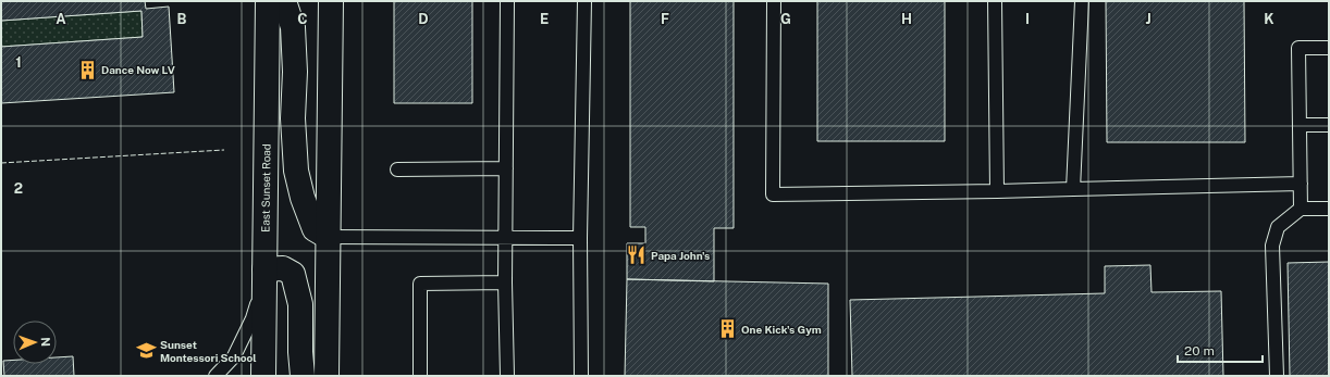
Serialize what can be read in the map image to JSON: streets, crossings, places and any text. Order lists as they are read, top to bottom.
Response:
{
  "streets": {
    "main road": ["East Sunset Road"]
  },
  "places": {
    "building": ["Dance Now LV", "One Kick's Gym"],
    "restaurant": ["Papa John's"],
    "school or university": ["Sunset Montessori School"]
  },
  "scale_bar": "20 m",
  "north": "right",
  "grid": {
    "columns": [
      "A",
      "B",
      "C",
      "D",
      "E",
      "F",
      "G",
      "H",
      "I",
      "J",
      "K"
    ],
    "rows": ["1", "2"]
  }
}
